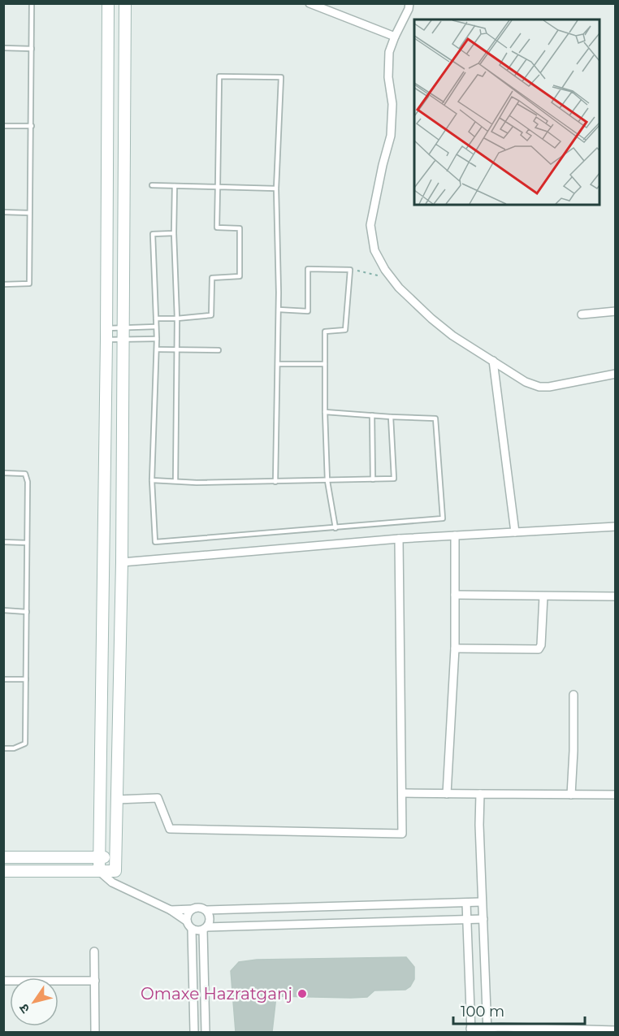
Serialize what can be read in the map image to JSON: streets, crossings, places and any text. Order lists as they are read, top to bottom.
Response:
{
  "places": ["Omaxe Hazratganj"],
  "scale_bar": "100 m",
  "north": "bottom left"
}
